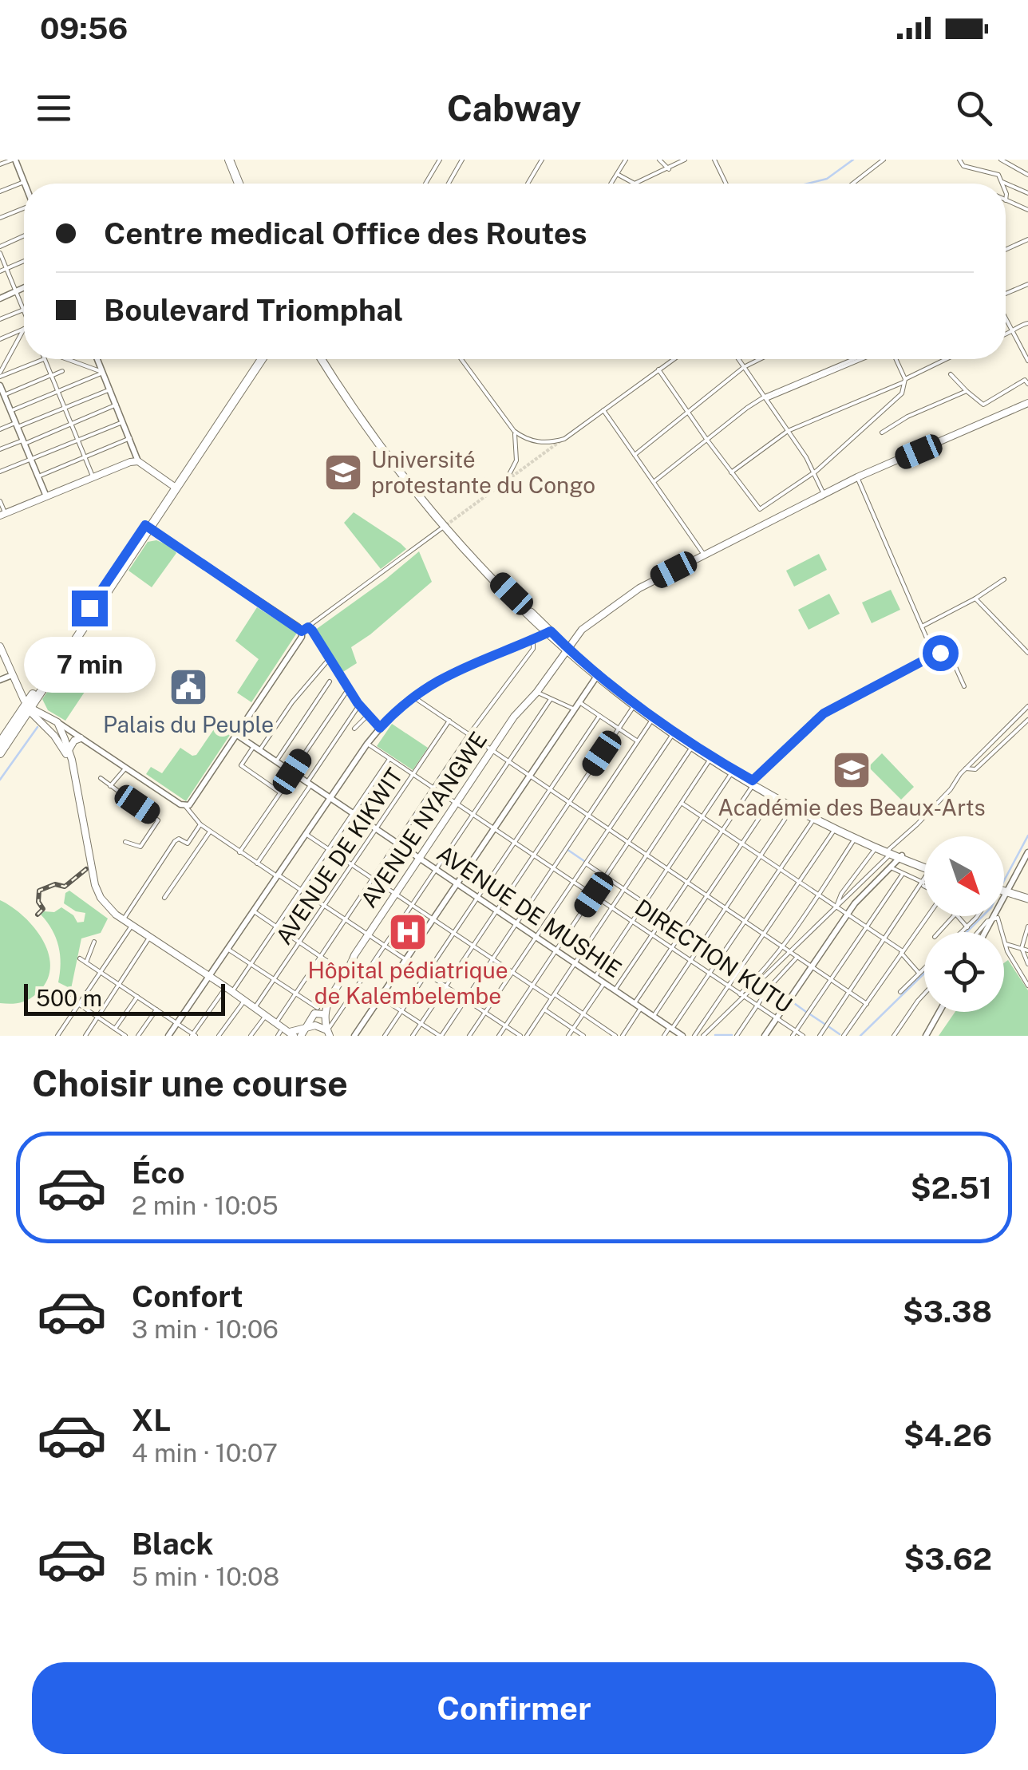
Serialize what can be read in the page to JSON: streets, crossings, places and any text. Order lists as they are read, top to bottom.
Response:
{
  "streets": {
    "main road": ["AVENUE NYANGWE"],
    "street": ["AVENUE DE KIKWIT", "AVENUE DE MUSHIE", "DIRECTION KUTU"]
  },
  "crossings": [
    ["AVENUE NYANGWE", "AVENUE DE MUSHIE"],
    ["AVENUE NYANGWE", "DIRECTION KUTU"],
    ["AVENUE DE KIKWIT", "AVENUE DE MUSHIE"],
    ["AVENUE DE KIKWIT", "DIRECTION KUTU"]
  ],
  "places": {
    "school or university": ["Université protestante du Congo", "Académie des Beaux-Arts"],
    "public building": ["Palais du Peuple"],
    "hospital": ["Hôpital pédiatrique de Kalembelembe"]
  },
  "scale_bar": "500 m",
  "north": "bottom right",
  "page": {
    "status": "09:56",
    "header": "Cabway",
    "banner": ["Centre medical Office des Routes", "Boulevard Triomphal"],
    "bubble": "7 min",
    "scale": "500 m",
    "heading": "Choisir une course",
    "list": [
      {
        "name": "Éco",
        "note": "2 min · 10:05",
        "value": "$2.51"
      },
      {
        "name": "Confort",
        "note": "3 min · 10:06",
        "value": "$3.38"
      },
      {
        "name": "XL",
        "note": "4 min · 10:07",
        "value": "$4.26"
      },
      {
        "name": "Black",
        "note": "5 min · 10:08",
        "value": "$3.62"
      }
    ],
    "buttons": "Confirmer"
  }
}
